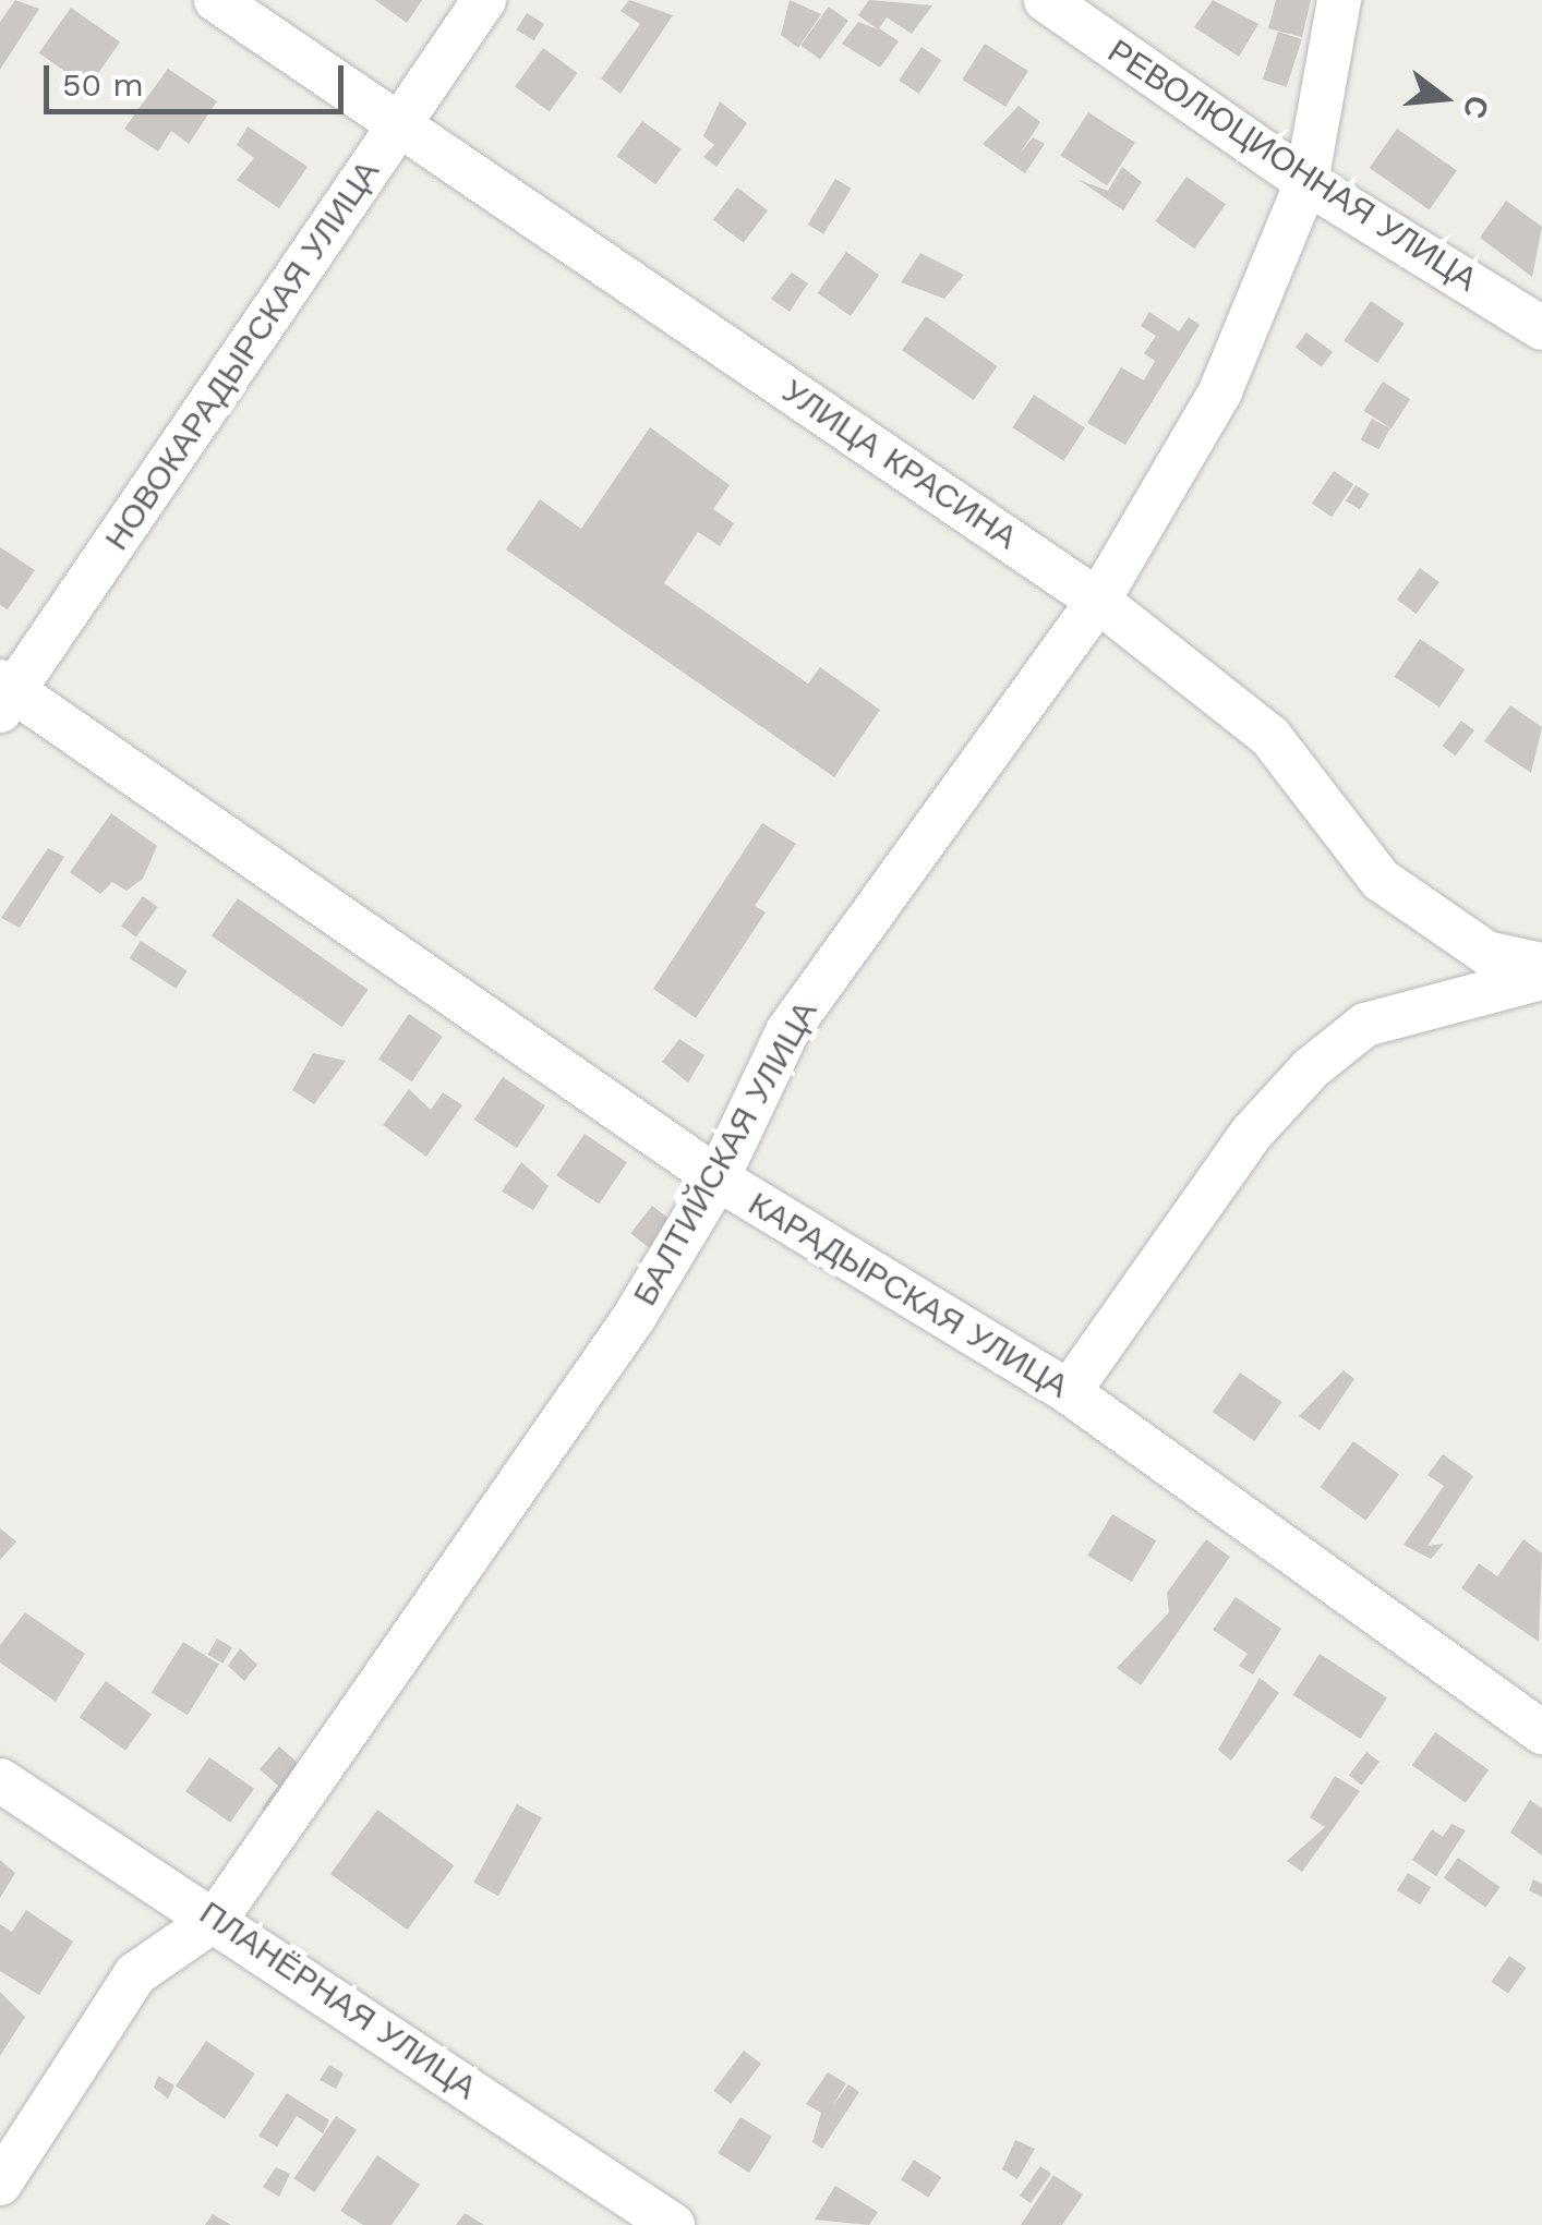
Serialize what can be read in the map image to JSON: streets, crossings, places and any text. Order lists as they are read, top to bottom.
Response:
{
  "streets": {
    "street": [
      "РЕВОЛЮЦИОННАЯ УЛИЦА",
      "НОВОКАРАДЫРСКАЯ УЛИЦА",
      "УЛИЦА КРАСИНА",
      "БАЛТИЙСКАЯ УЛИЦА",
      "КАРАДЫРСКАЯ УЛИЦА",
      "ПЛАНЁРНАЯ УЛИЦА"
    ]
  },
  "crossings": [
    ["РЕВОЛЮЦИОННАЯ УЛИЦА", "БАЛТИЙСКАЯ УЛИЦА"],
    ["НОВОКАРАДЫРСКАЯ УЛИЦА", "УЛИЦА КРАСИНА"],
    ["НОВОКАРАДЫРСКАЯ УЛИЦА", "КАРАДЫРСКАЯ УЛИЦА"],
    ["УЛИЦА КРАСИНА", "БАЛТИЙСКАЯ УЛИЦА"],
    ["БАЛТИЙСКАЯ УЛИЦА", "КАРАДЫРСКАЯ УЛИЦА"],
    ["БАЛТИЙСКАЯ УЛИЦА", "ПЛАНЁРНАЯ УЛИЦА"]
  ],
  "scale_bar": "50 m",
  "north": "right"
}
